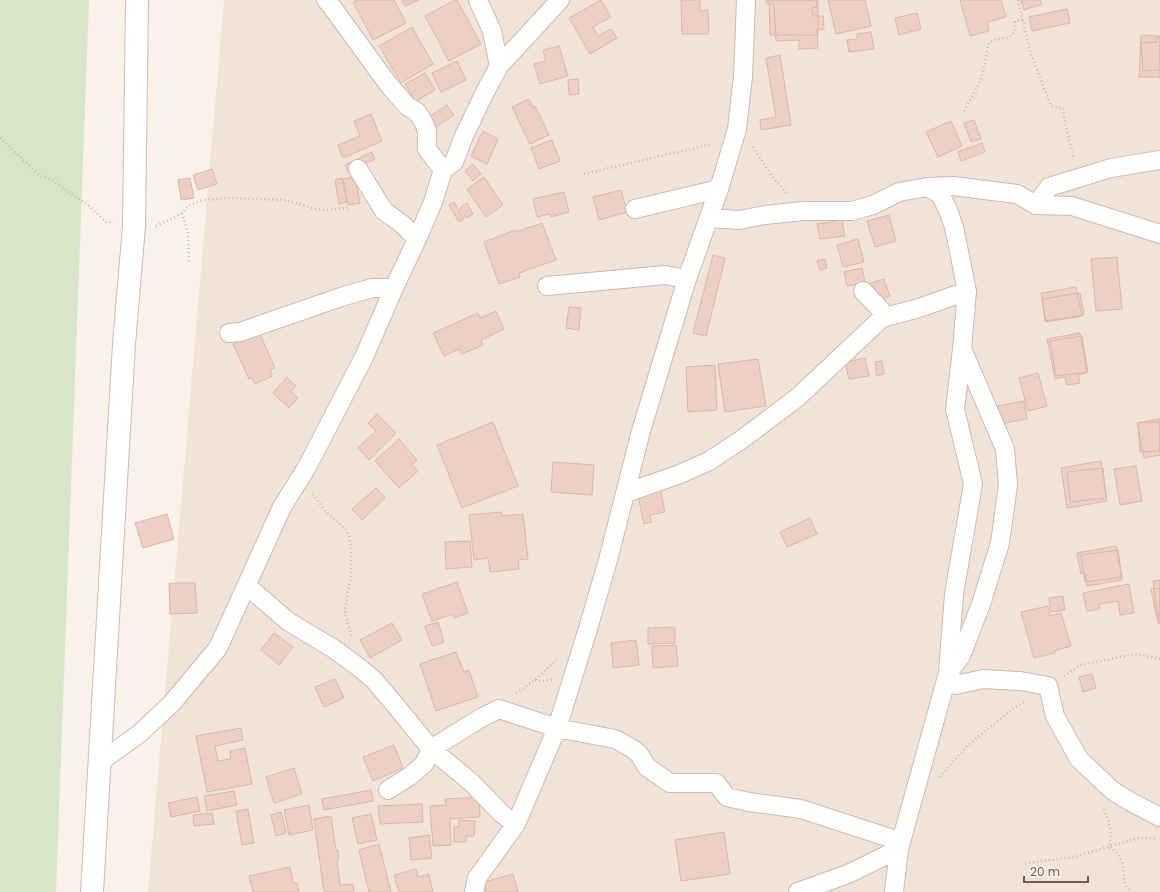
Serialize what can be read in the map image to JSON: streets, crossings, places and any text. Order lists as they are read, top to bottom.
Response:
{
  "scale_bar": "20 m"
}
